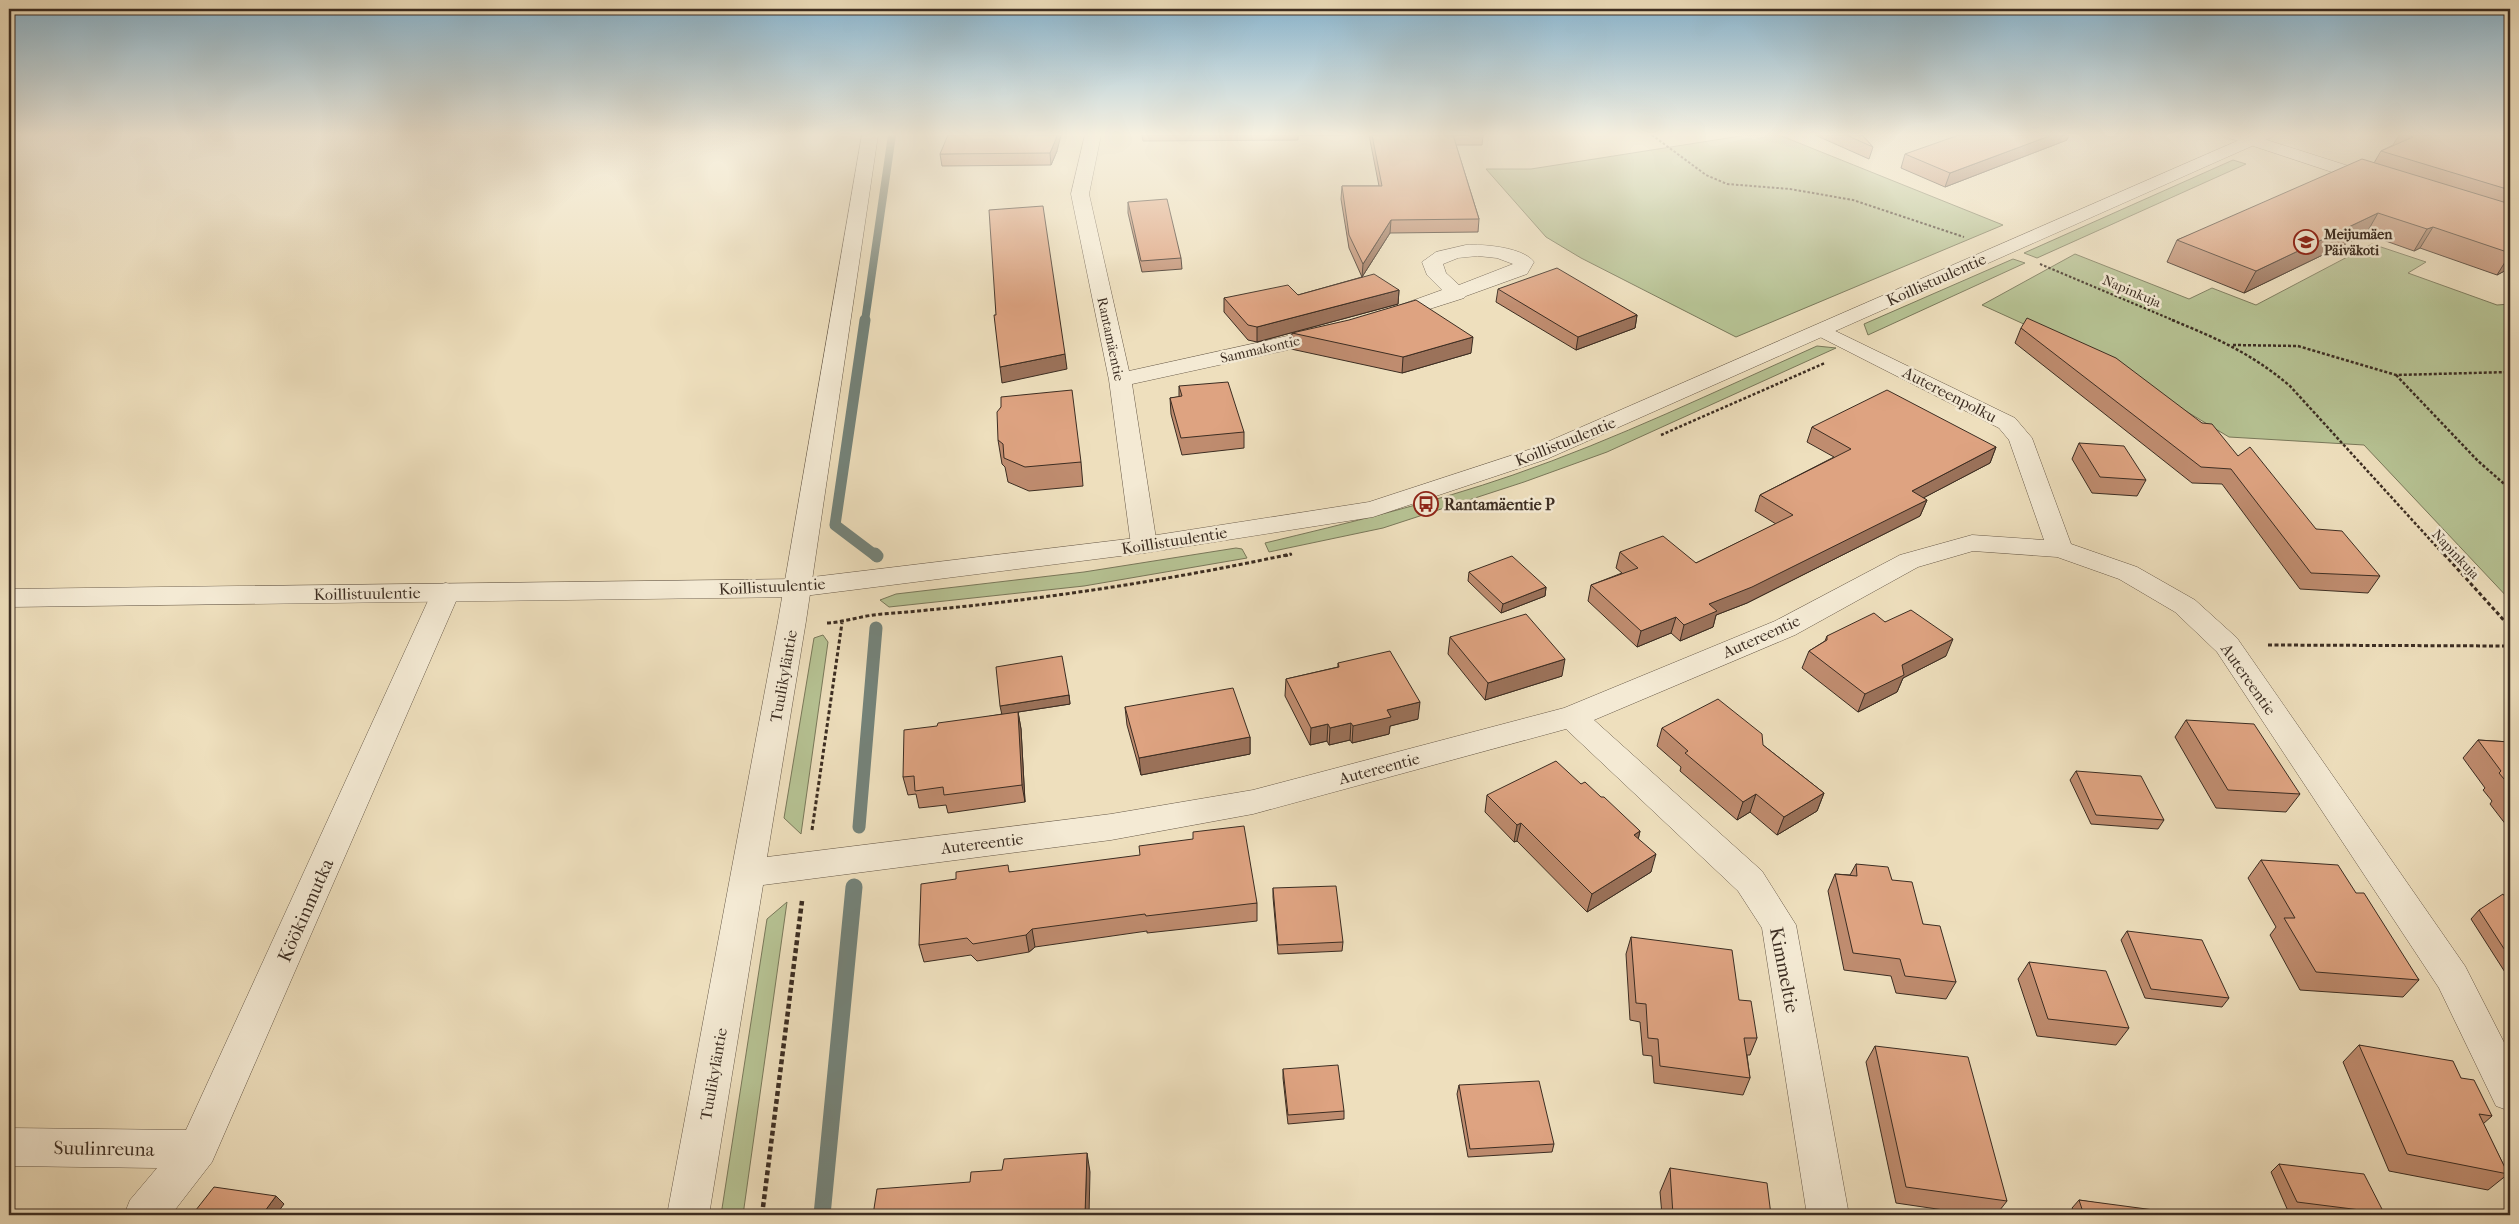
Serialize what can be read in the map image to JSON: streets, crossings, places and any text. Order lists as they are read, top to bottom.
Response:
{
  "streets": {
    "street": [
      "Koillistuulentie",
      "Rantamäentie",
      "Sammakontie",
      "Autereenpolku",
      "Autereentie",
      "Tuulikyläntie",
      "Köökinmutka",
      "Kimmeltie",
      "Suulinreuna"
    ],
    "path": ["Napinkuja"]
  },
  "crossings": [
    ["Koillistuulentie", "Napinkuja"],
    ["Koillistuulentie", "Rantamäentie"],
    ["Koillistuulentie", "Autereenpolku"],
    ["Koillistuulentie", "Tuulikyläntie"],
    ["Koillistuulentie", "Köökinmutka"],
    ["Rantamäentie", "Sammakontie"],
    ["Autereenpolku", "Autereentie"],
    ["Autereentie", "Tuulikyläntie"],
    ["Autereentie", "Kimmeltie"],
    ["Köökinmutka", "Suulinreuna"]
  ],
  "places": {
    "school or university": ["Meijumäen Päiväkoti"],
    "bus stop": ["Rantamäentie P"]
  }
}
